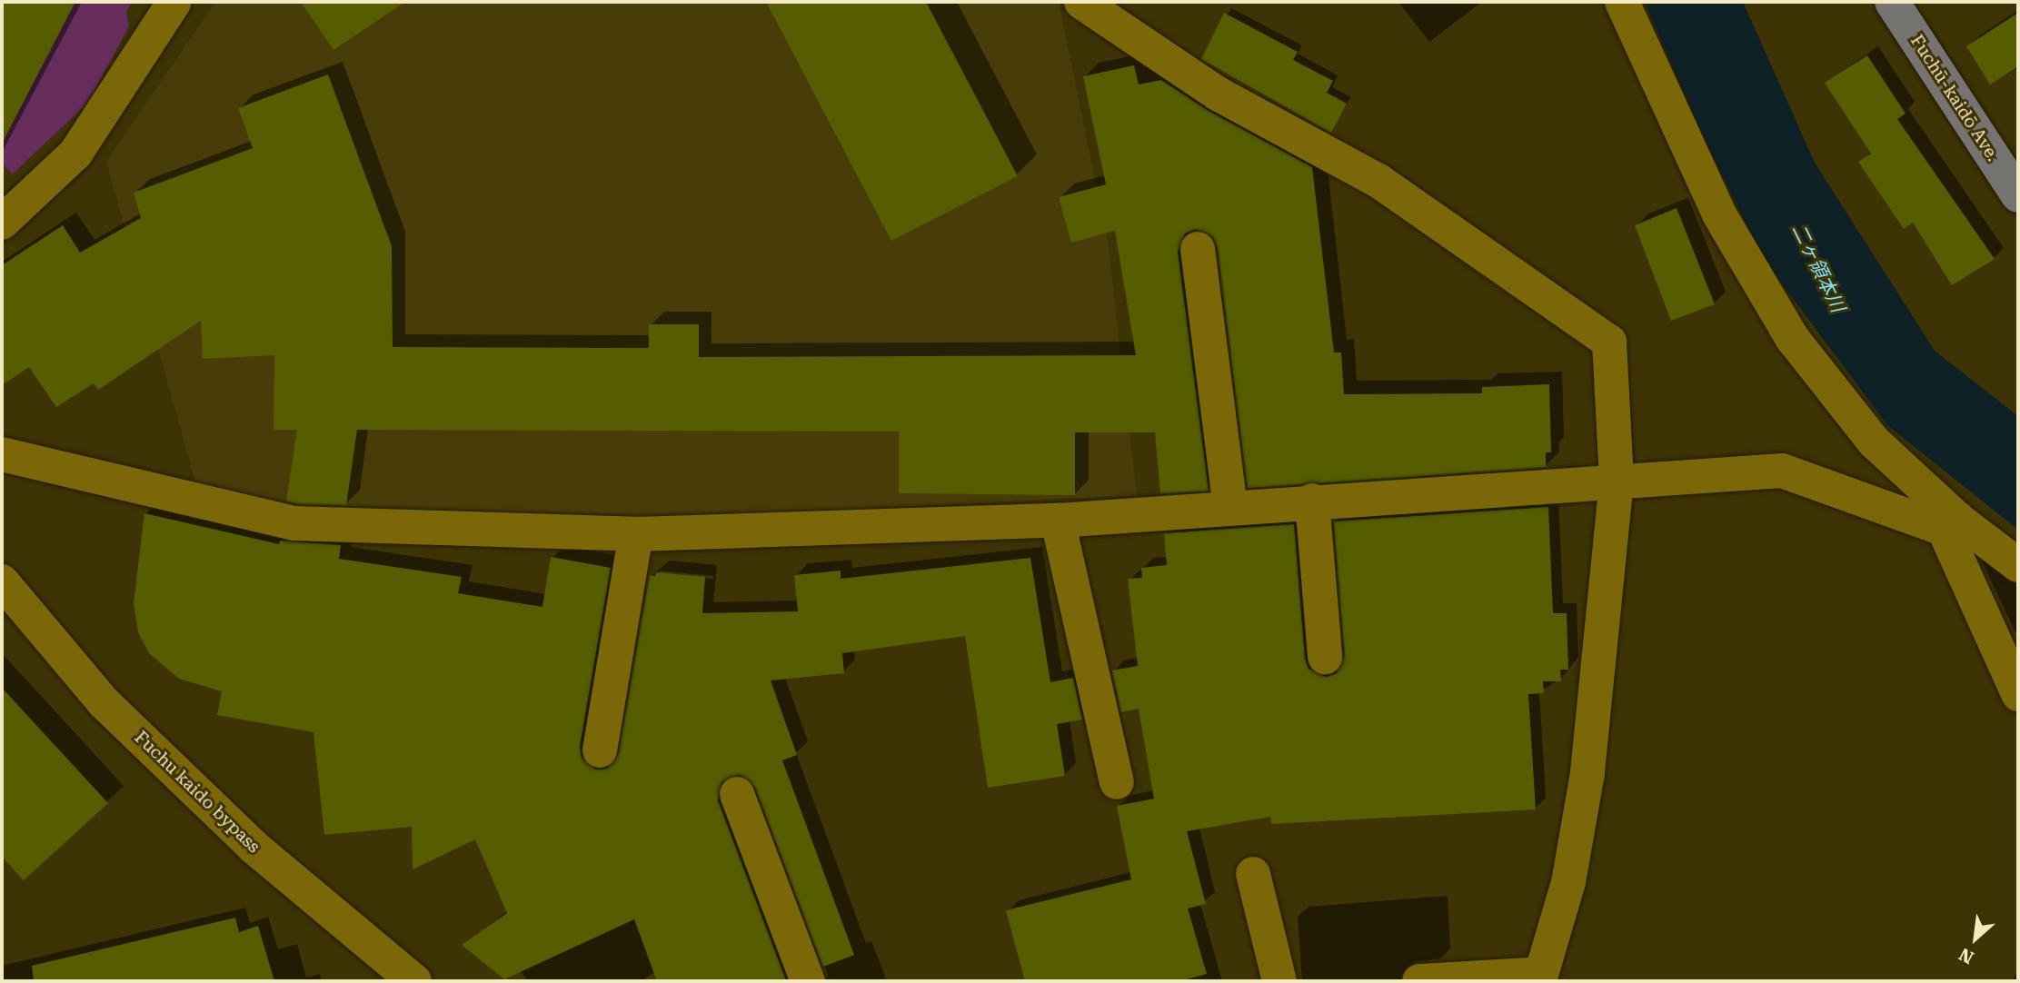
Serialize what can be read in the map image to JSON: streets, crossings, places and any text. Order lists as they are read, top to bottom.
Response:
{
  "streets": {
    "main road": ["Fuchū-kaidō Ave."],
    "street": ["Fuchu kaido bypass"]
  },
  "water": ["二ヶ領本川"],
  "north": "bottom left"
}
